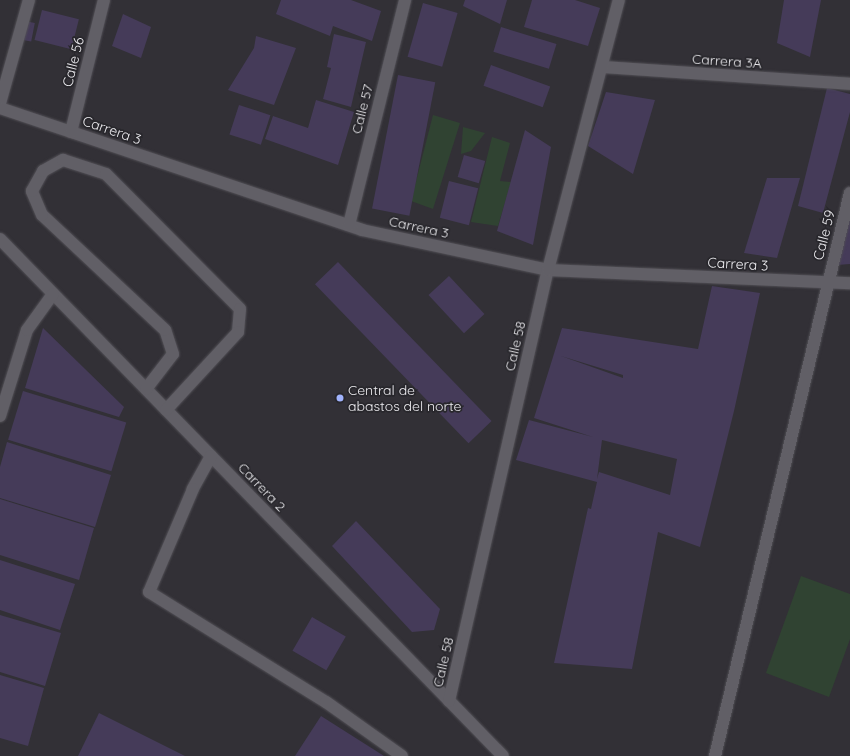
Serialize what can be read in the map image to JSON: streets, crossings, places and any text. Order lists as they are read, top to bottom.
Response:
{
  "streets": {
    "street": [
      "Carrera 3A",
      "Calle 56",
      "Calle 57",
      "Carrera 3",
      "Calle 59",
      "Calle 58",
      "Carrera 2"
    ]
  },
  "crossings": [
    ["Carrera 3A", "Calle 58"],
    ["Calle 56", "Carrera 3"],
    ["Calle 57", "Carrera 3"],
    ["Carrera 3", "Calle 59"],
    ["Carrera 3", "Calle 58"],
    ["Calle 58", "Carrera 2"]
  ],
  "places": ["Central de abastos del norte"]
}
